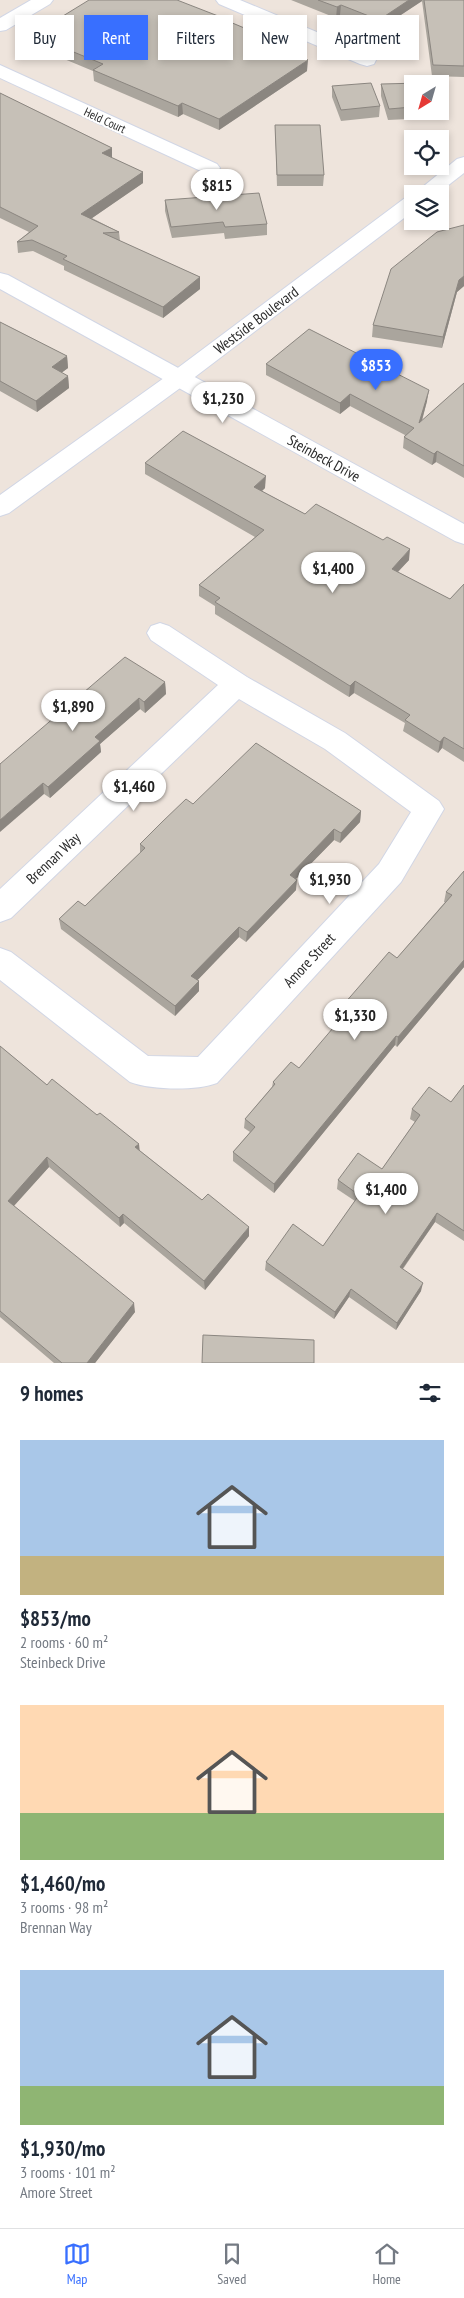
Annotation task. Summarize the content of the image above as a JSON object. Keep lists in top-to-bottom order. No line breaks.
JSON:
{"streets":{"street":["Held Court","Westside Boulevard","Steinbeck Drive","Brennan Way","Amore Street"]},"crossings":[["Westside Boulevard","Steinbeck Drive"],["Brennan Way","Amore Street"]],"north":"bottom left","page":{"chip":["Buy","Rent","Filters","New","Apartment"],"price":["$815","$853","$1,230","$1,400","$1,890","$1,460","$1,930","$1,330","$1,400"],"heading":"9 homes","list":[{"name":"$853/mo","note":"2 rooms · 60 m² · Steinbeck Drive"},{"name":"$1,460/mo","note":"3 rooms · 98 m² · Brennan Way"},{"name":"$1,930/mo","note":"3 rooms · 101 m² · Amore Street"}],"tabs":["Map","Saved","Home"]}}
